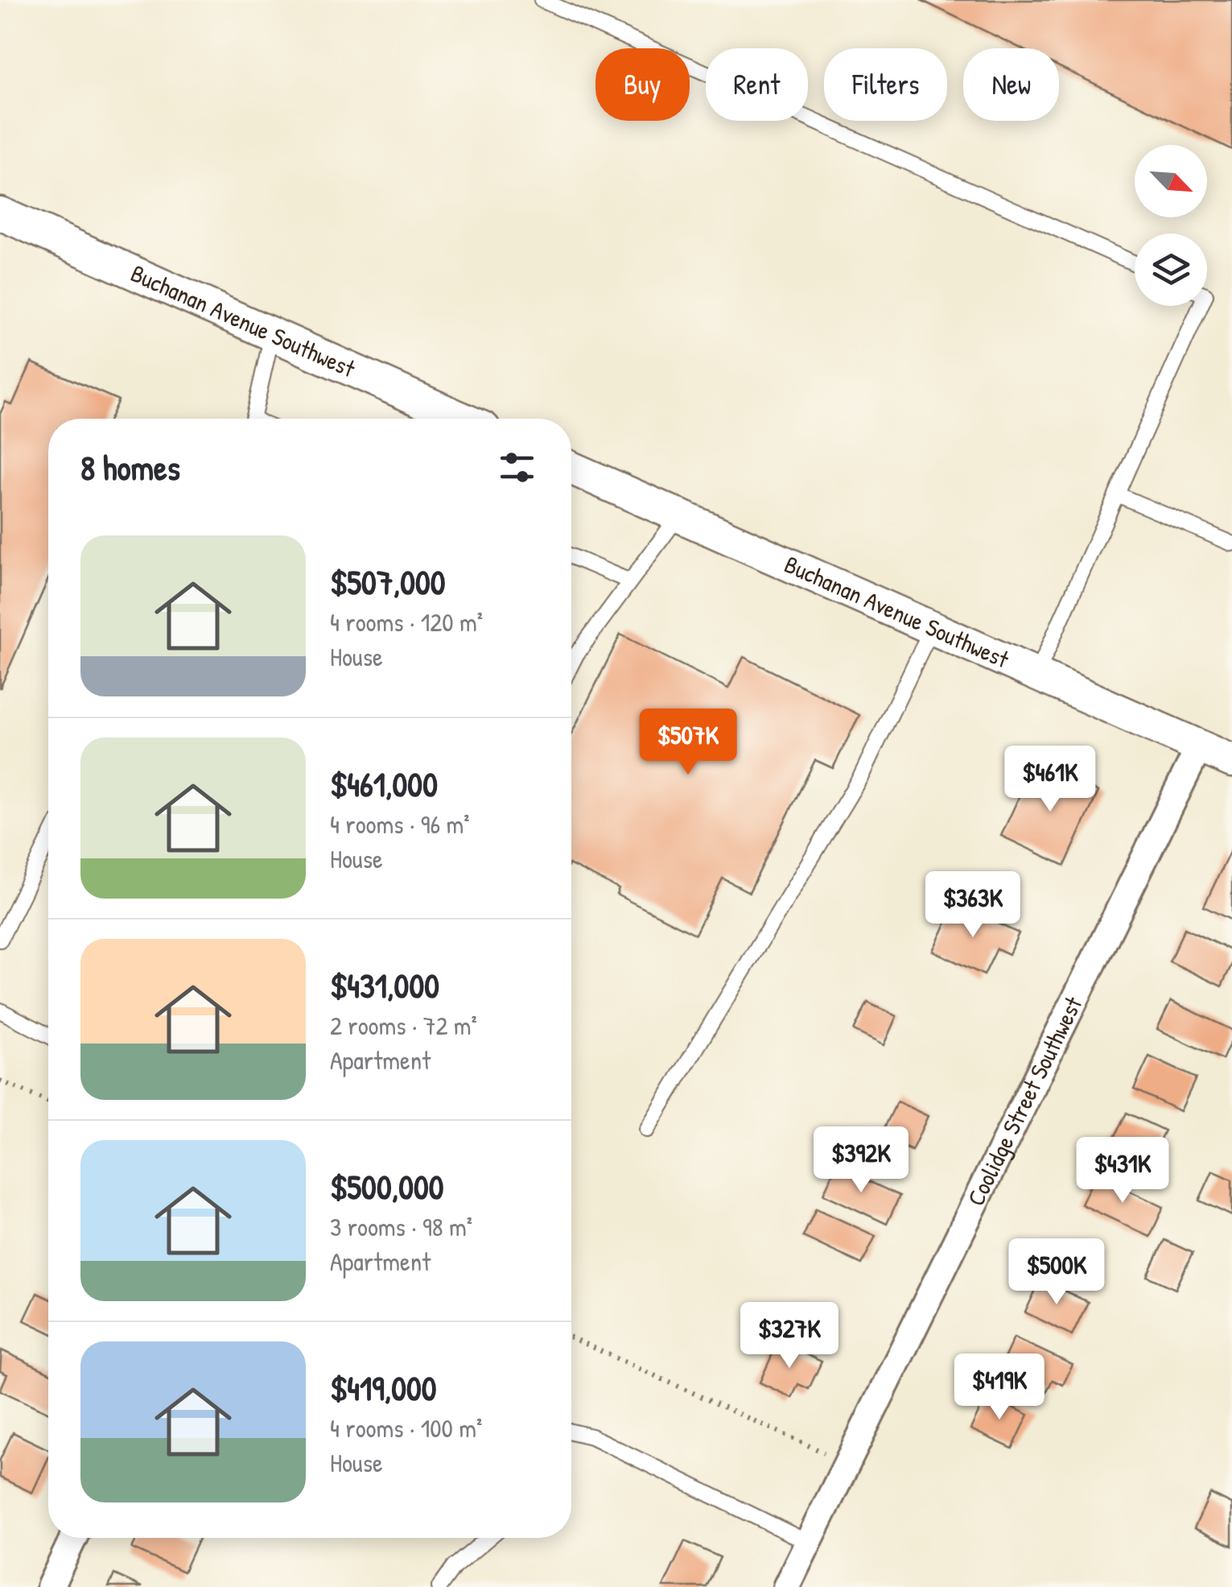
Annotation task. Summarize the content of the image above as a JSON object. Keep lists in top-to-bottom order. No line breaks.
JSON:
{"streets":{"street":["Buchanan Avenue Southwest","Coolidge Street Southwest"]},"crossings":[["Buchanan Avenue Southwest","Coolidge Street Southwest"]],"north":"bottom right","page":{"chip":["Buy","Rent","Filters","New"],"heading":"8 homes","list":[{"name":"$507,000","note":"4 rooms · 120 m² · House"},{"name":"$461,000","note":"4 rooms · 96 m² · House"},{"name":"$431,000","note":"2 rooms · 72 m² · Apartment"},{"name":"$500,000","note":"3 rooms · 98 m² · Apartment"},{"name":"$419,000","note":"4 rooms · 100 m² · House"}],"price":["$507K","$461K","$363K","$392K","$431K","$500K","$327K","$419K"]}}
